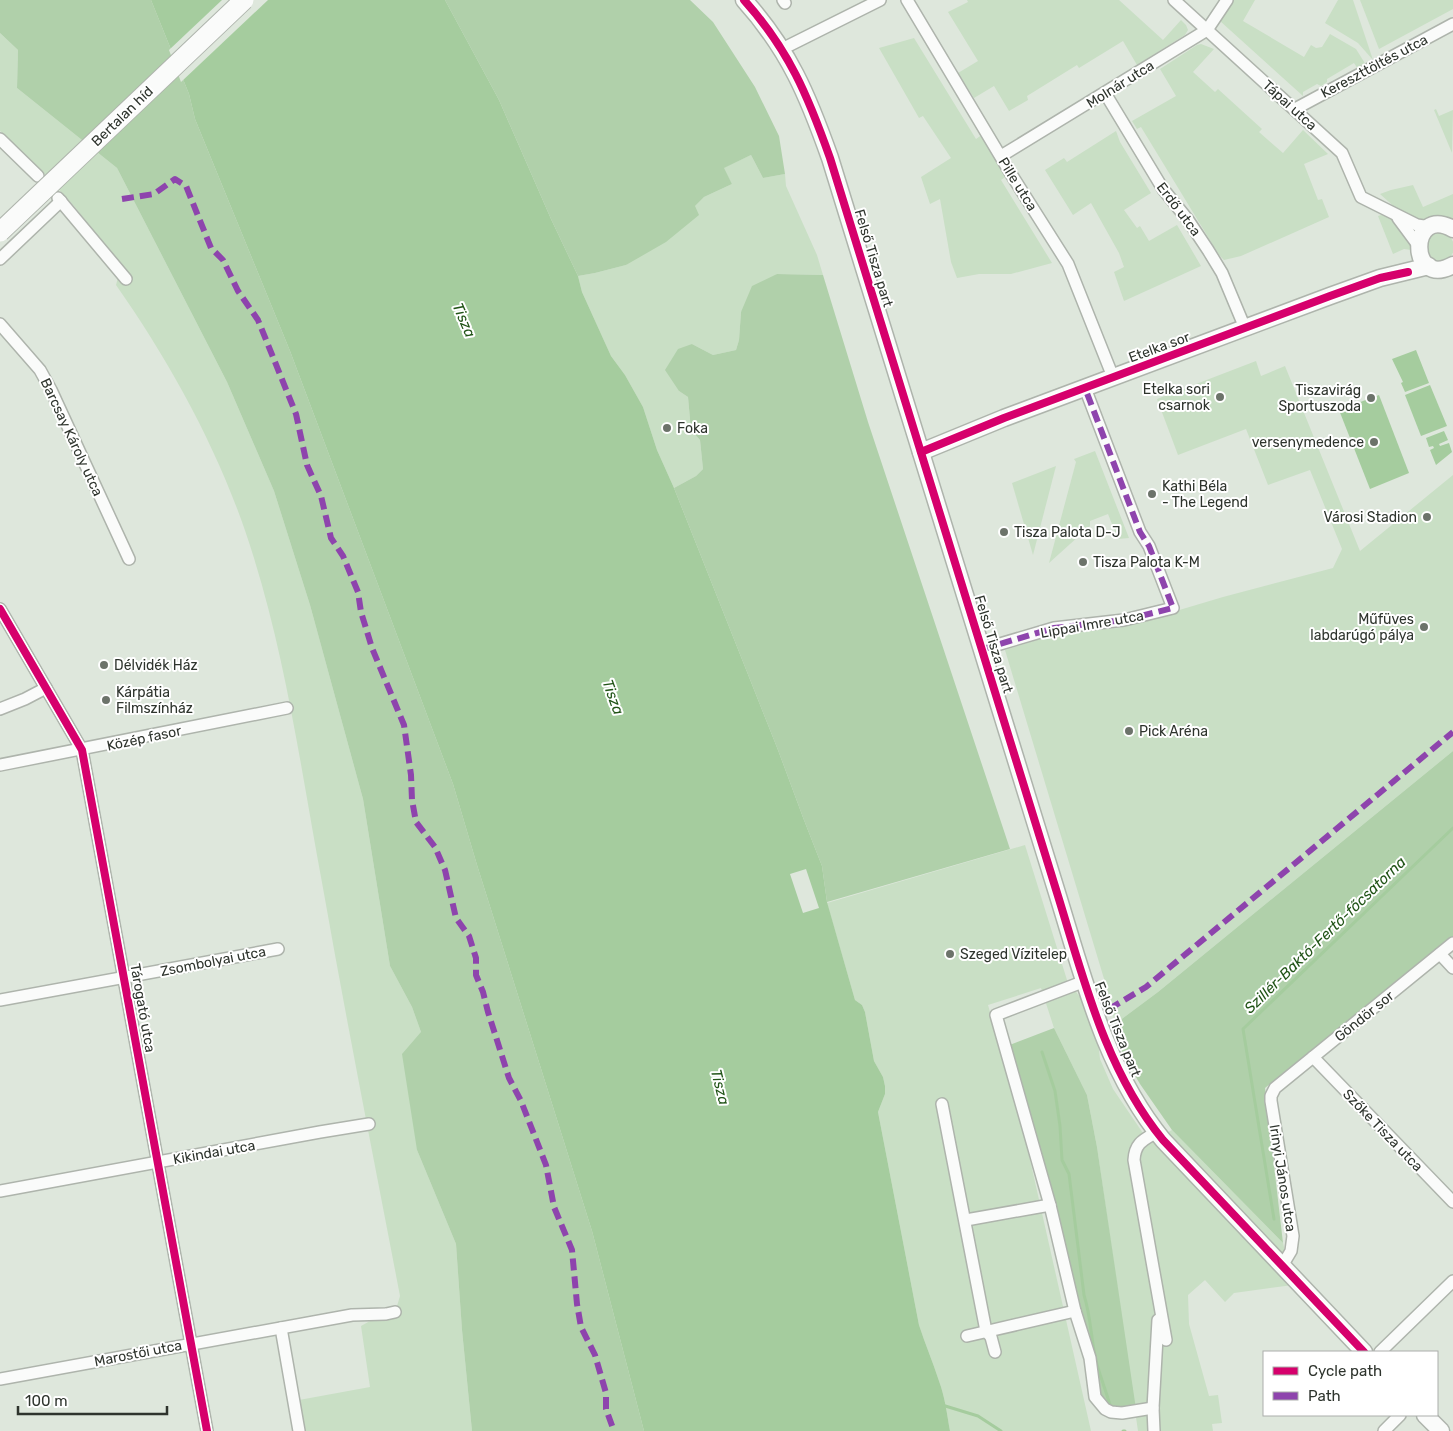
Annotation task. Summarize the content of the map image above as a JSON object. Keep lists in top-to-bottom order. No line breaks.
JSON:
{"streets":{"main road":["Bertalan híd","Felső Tisza part","Etelka sor"],"street":["Kereszttöltés utca","Molnár utca","Tápai utca","Pille utca","Erdő utca","Barcsay Károly utca","Lippai Imre utca","Közép fasor","Zsombolyai utca","Tárogató utca","Göndör sor","Szőke Tisza utca","Kikindai utca","Irinyi János utca","Marostői utca"]},"crossings":[["Kereszttöltés utca","Tápai utca"],["Molnár utca","Tápai utca"],["Molnár utca","Pille utca"],["Molnár utca","Erdő utca"],["Tápai utca","Etelka sor"],["Pille utca","Etelka sor"],["Erdő utca","Etelka sor"],["Felső Tisza part","Etelka sor"],["Felső Tisza part","Lippai Imre utca"],["Felső Tisza part","Irinyi János utca"],["Etelka sor","Lippai Imre utca"],["Közép fasor","Tárogató utca"],["Zsombolyai utca","Tárogató utca"],["Tárogató utca","Kikindai utca"],["Tárogató utca","Marostői utca"],["Göndör sor","Szőke Tisza utca"],["Göndör sor","Irinyi János utca"]],"water":["Tisza","Szillér-Baktó-Fertő-főcsatorna"],"places":["Etelka sori csarnok","Tiszavirág Sportuszoda","Foka","versenymedence","Kathi Béla - The Legend","Városi Stadion","Tisza Palota D-J","Tisza Palota K-M","Műfüves labdarúgó pálya","Délvidék Ház","Kárpátia Filmszínház","Pick Aréna","Szeged Vízitelep"],"legend":["Cycle path","Path"],"scale_bar":"100 m"}
